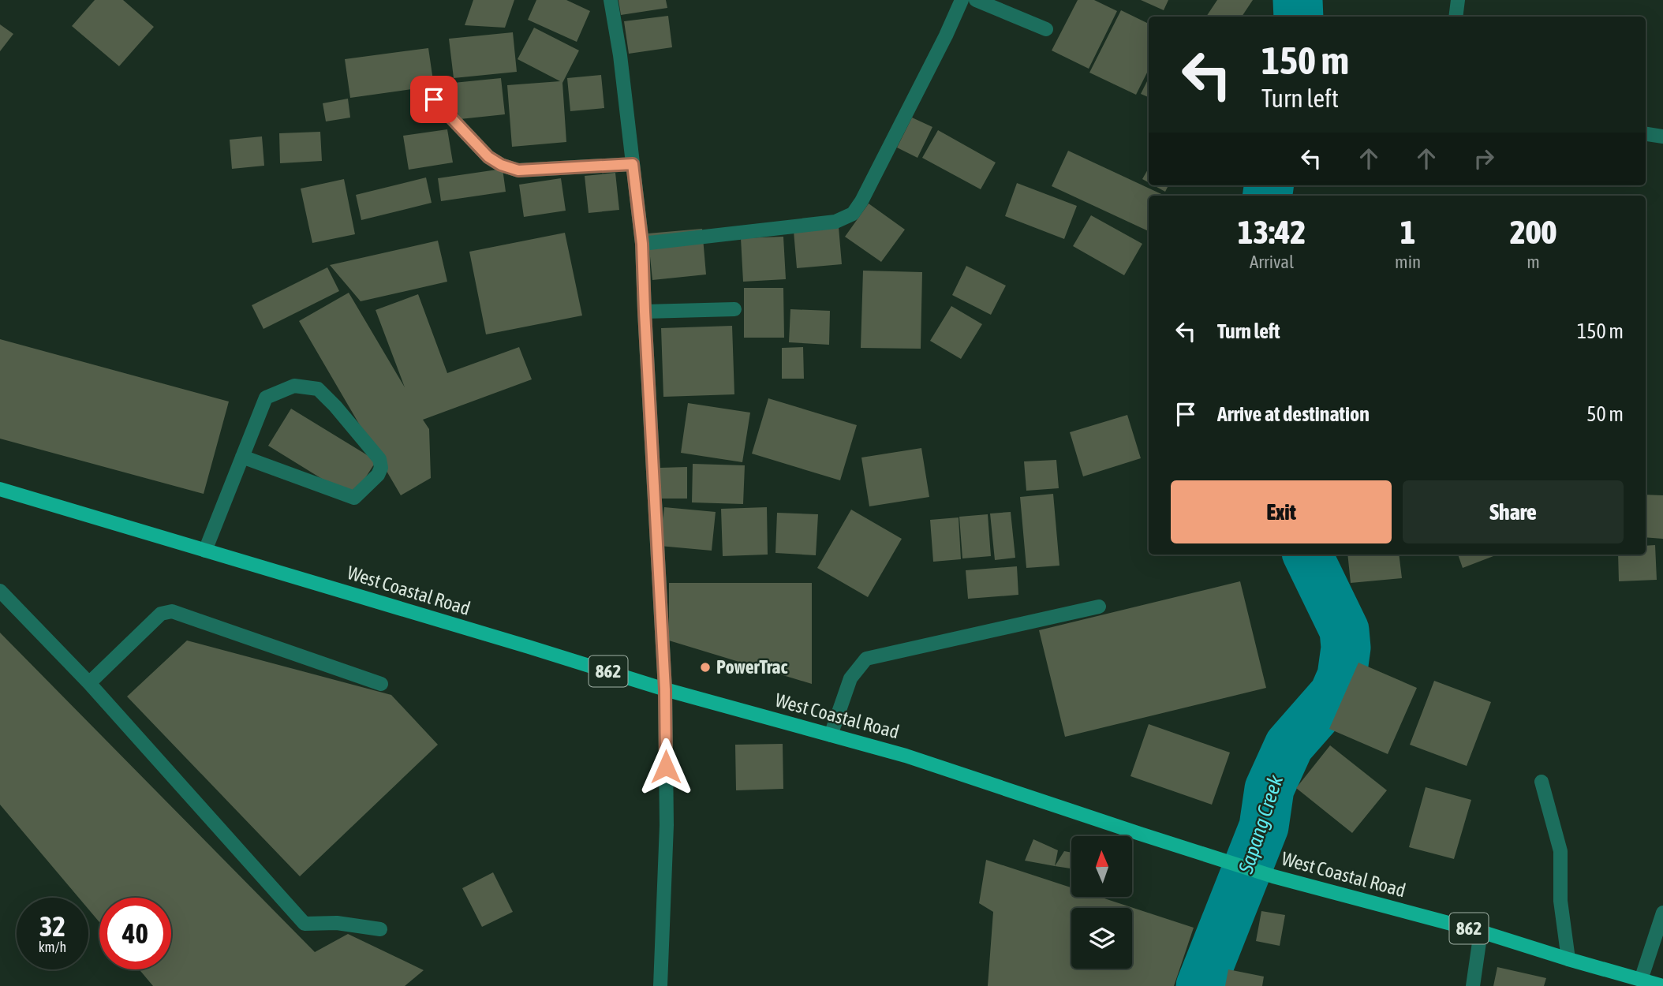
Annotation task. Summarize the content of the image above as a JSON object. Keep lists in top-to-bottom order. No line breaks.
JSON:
{"streets":{"main road":["West Coastal Road","862"]},"water":["Sapang Creek"],"places":["PowerTrac"],"north":"top","page":{"turn":["150 m","Turn left"],"eta":["13:42","Arrival","1","min","200","m"],"list":[{"name":"Turn left","value":"150 m"},{"name":"Arrive at destination","value":"50 m"}],"buttons":["Exit","Share"],"speed":"32 km/h","limit":"40"}}
